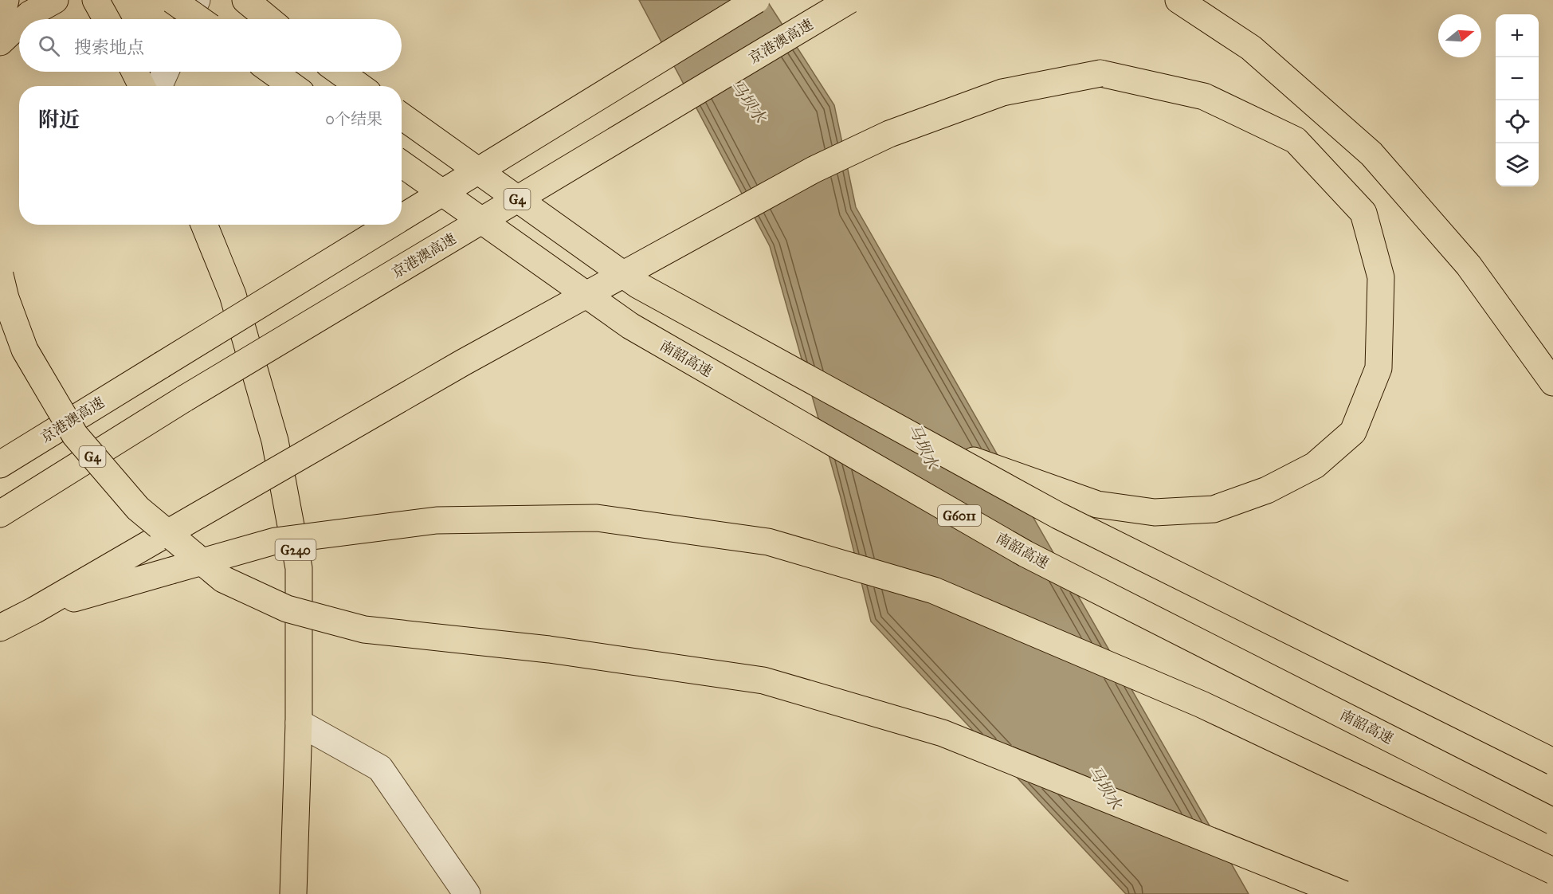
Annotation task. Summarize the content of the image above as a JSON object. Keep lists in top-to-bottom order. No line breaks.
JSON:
{"streets":{"highway":["京港澳高速","G4","南韶高速","G6011","G240"]},"water":["马坝水"],"north":"right","page":{"map_buttons":["+","−"],"search":"搜索地点","heading":["附近","0个结果"]}}
